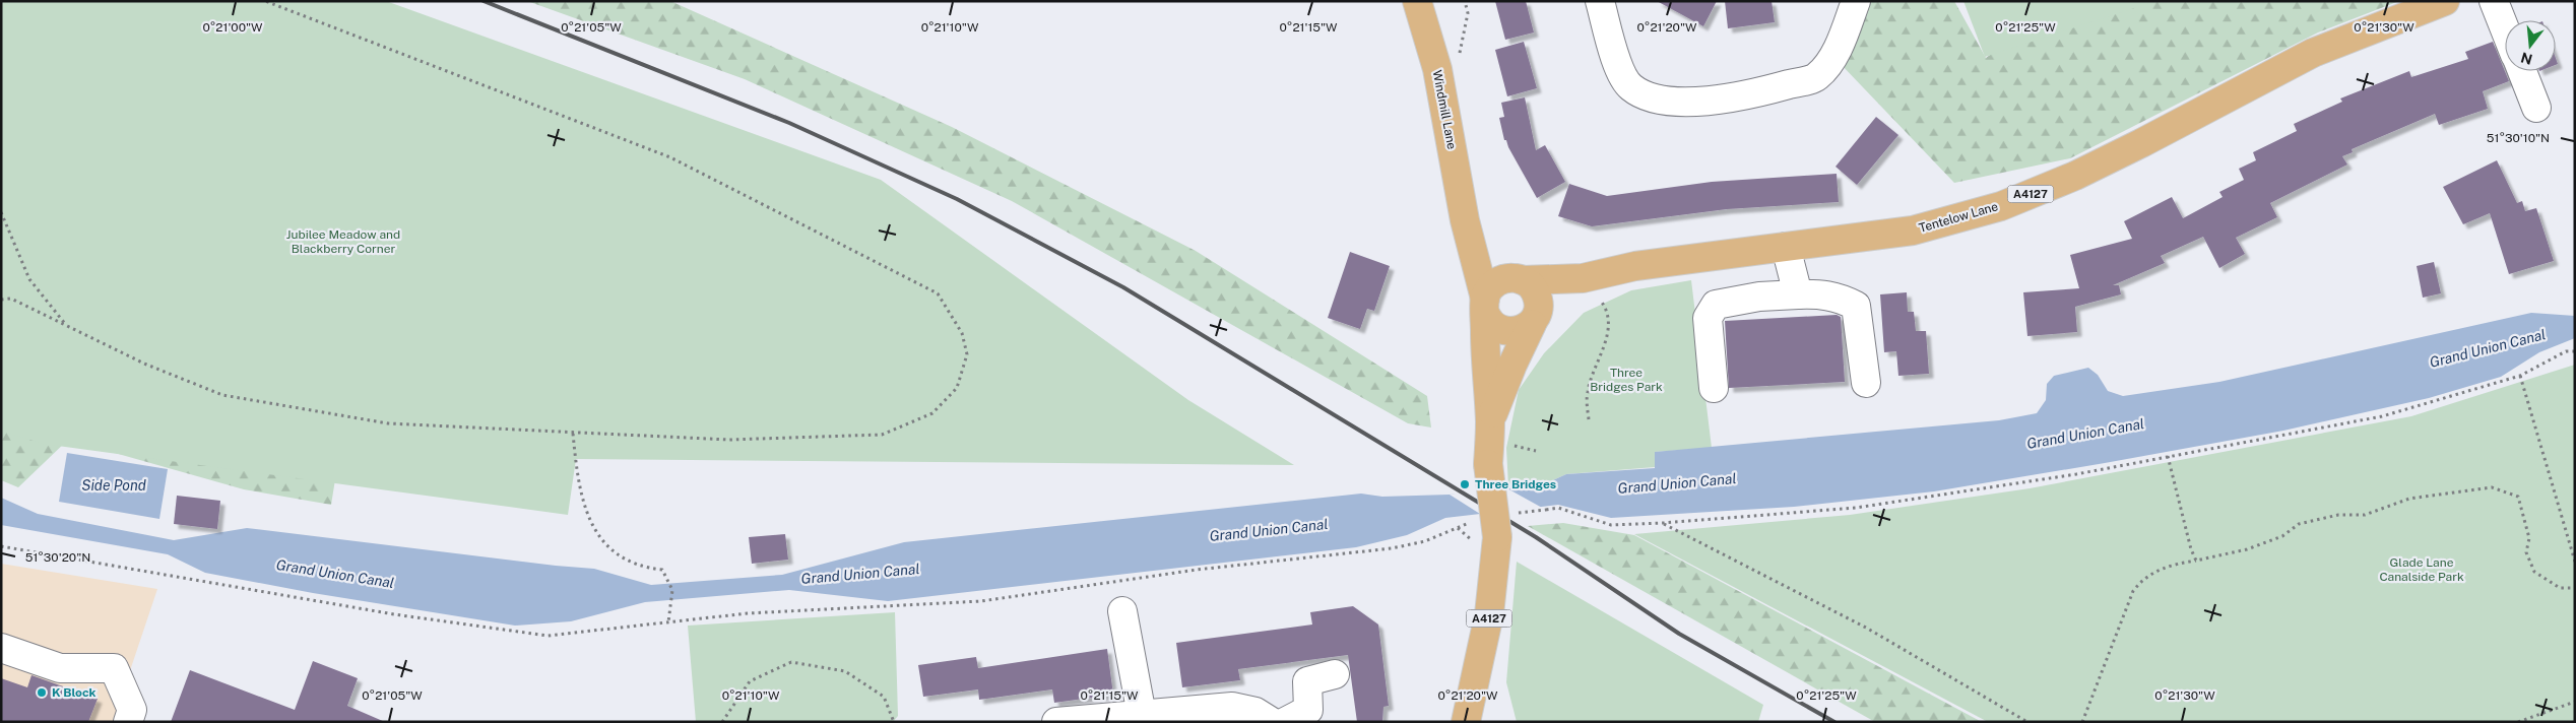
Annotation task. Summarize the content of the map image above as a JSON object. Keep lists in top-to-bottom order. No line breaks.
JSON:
{"streets":{"main road":["Windmill Lane","A4127","Tentelow Lane"]},"crossings":[["Windmill Lane","A4127"],["Windmill Lane","Tentelow Lane"],["A4127","Tentelow Lane"]],"water":["Grand Union Canal","Side Pond"],"parks":["Jubilee Meadow and Blackberry Corner","Three Bridges Park","Glade Lane Canalside Park"],"places":["Three Bridges","K Block"],"north":"bottom","coordinates":["0°21'00\"W","0°21'05\"W","0°21'10\"W","0°21'15\"W","0°21'20\"W","0°21'25\"W","0°21'30\"W","51°30'10\"N","51°30'20\"N"]}
